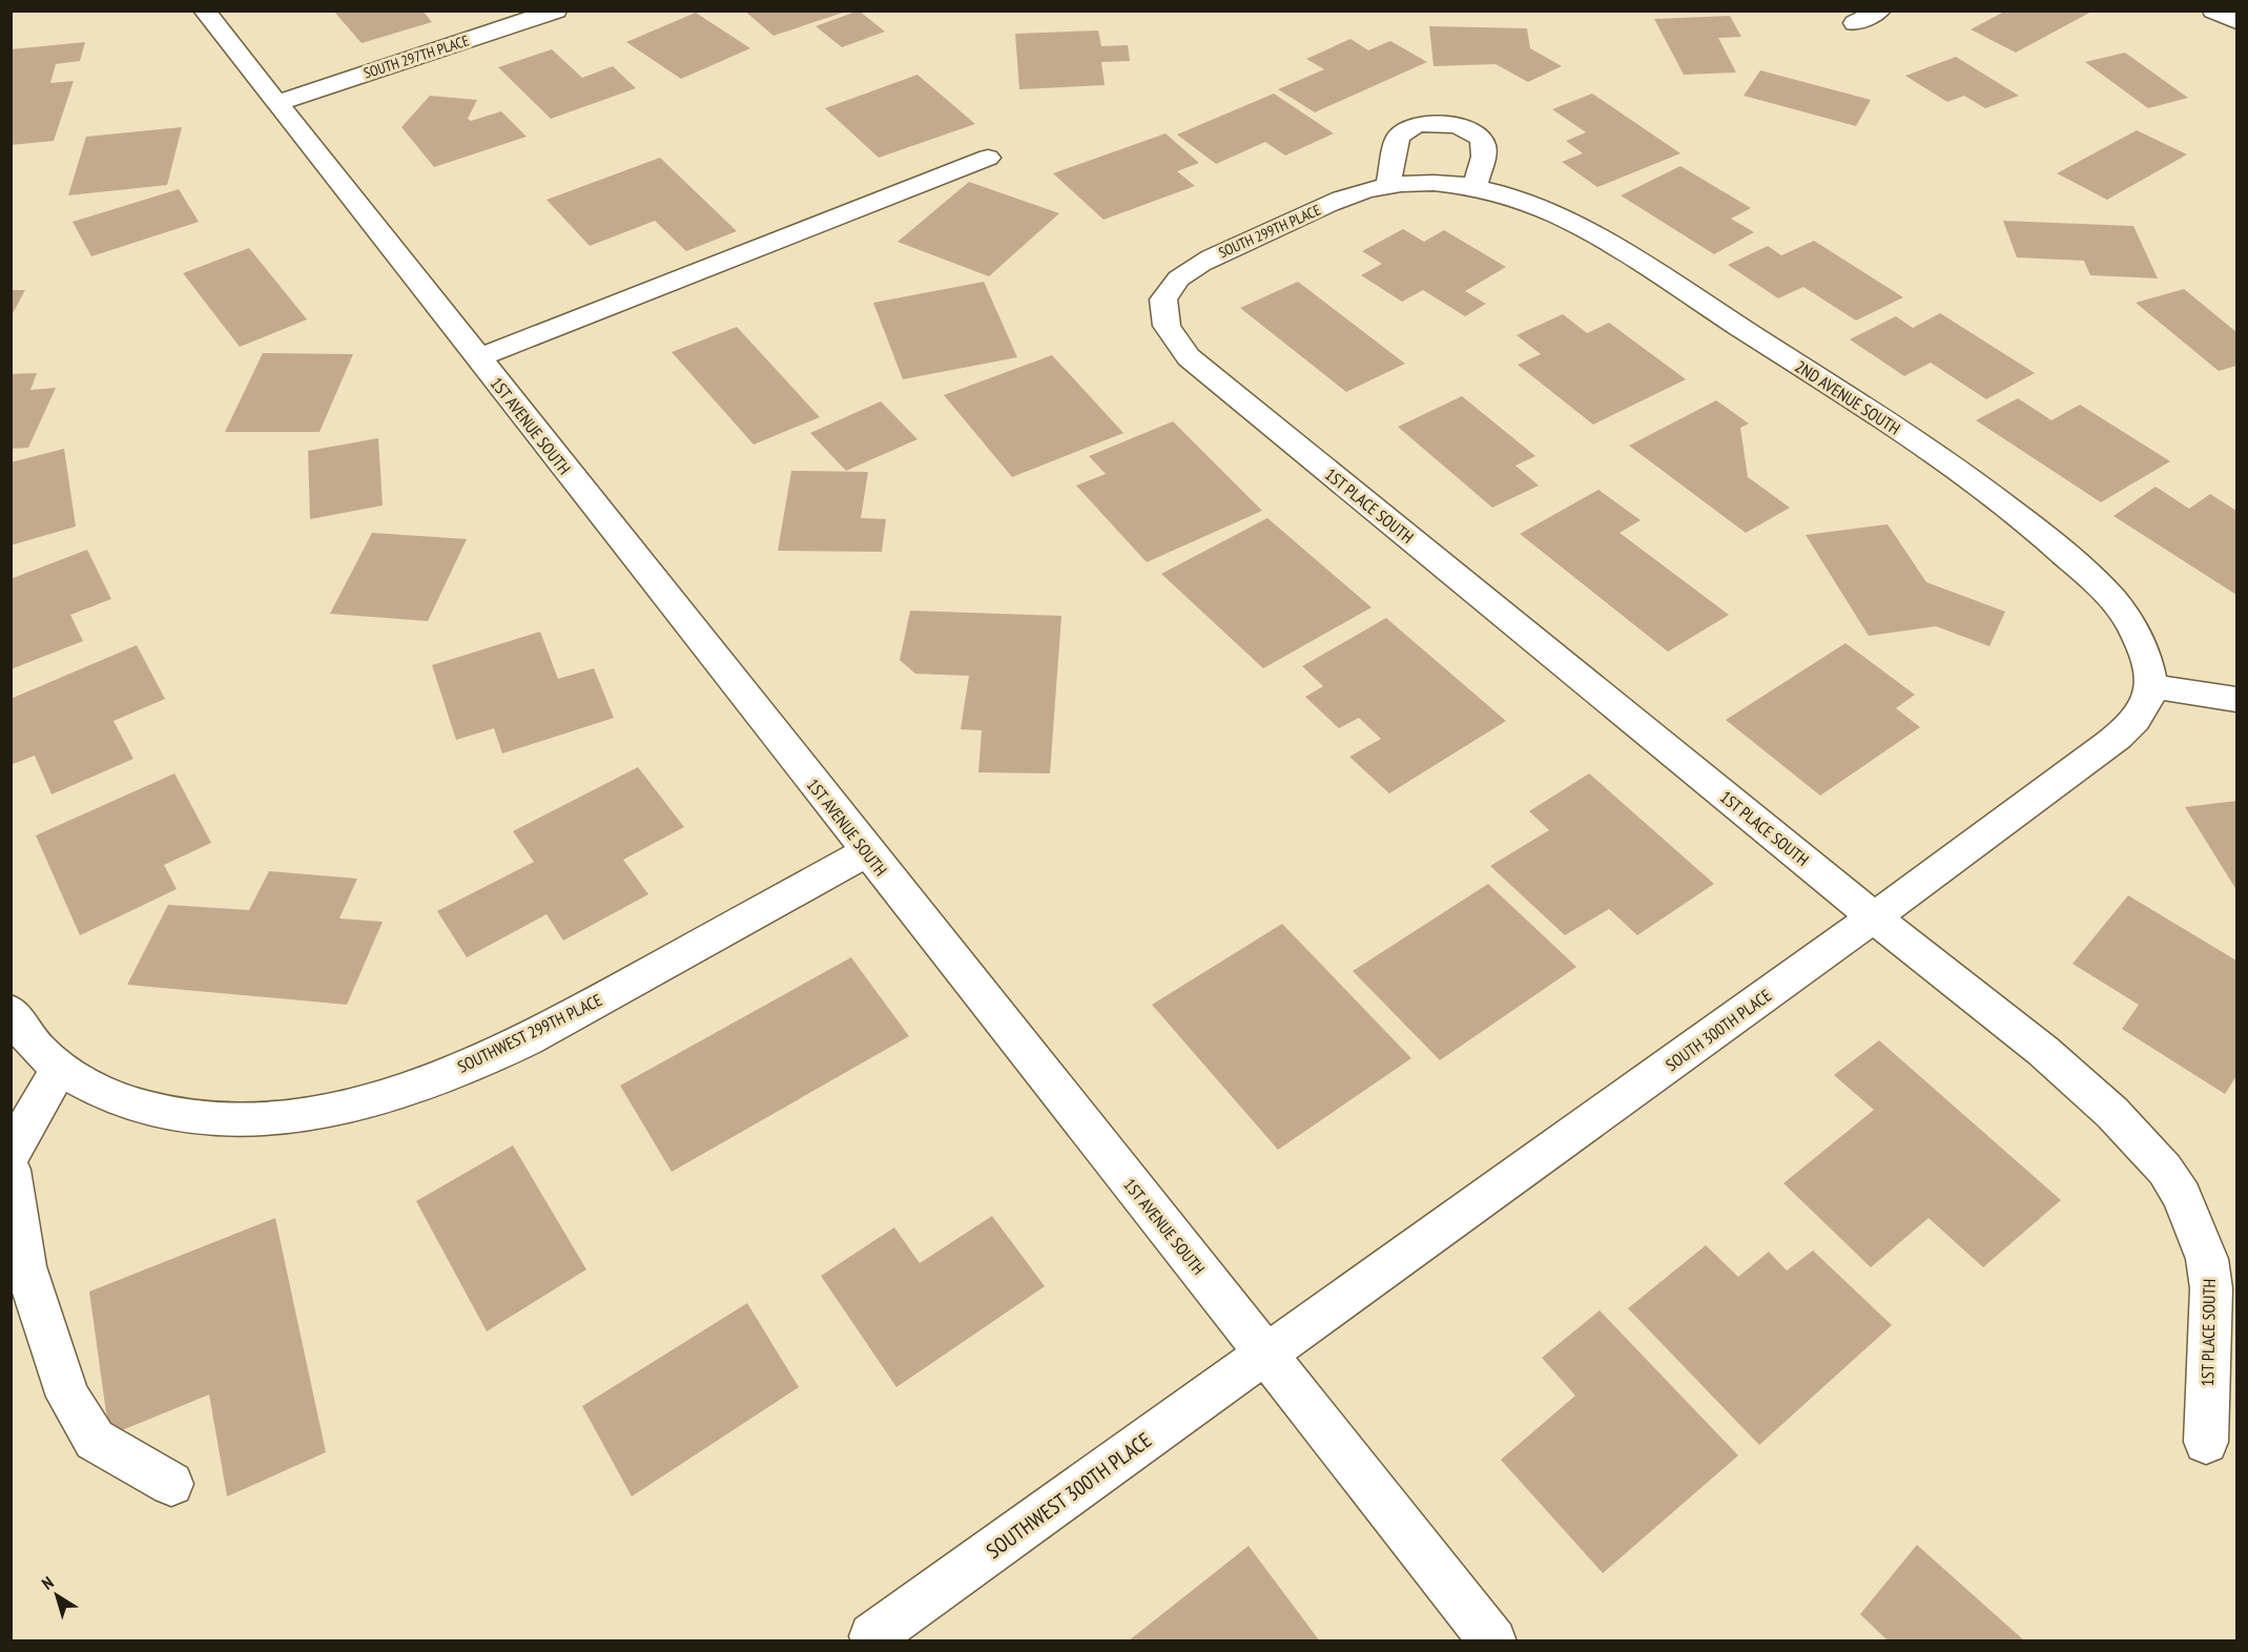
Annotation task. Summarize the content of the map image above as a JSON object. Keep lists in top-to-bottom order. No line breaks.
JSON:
{"streets":{"street":["SOUTH 297TH PLACE","SOUTH 299TH PLACE","2ND AVENUE SOUTH","1ST AVENUE SOUTH","1ST PLACE SOUTH","SOUTH 300TH PLACE","SOUTHWEST 299TH PLACE","SOUTHWEST 300TH PLACE"]},"crossings":[["SOUTH 297TH PLACE","1ST AVENUE SOUTH"],["SOUTH 299TH PLACE","2ND AVENUE SOUTH"],["SOUTH 299TH PLACE","1ST PLACE SOUTH"],["2ND AVENUE SOUTH","SOUTH 300TH PLACE"],["1ST AVENUE SOUTH","SOUTH 300TH PLACE"],["1ST AVENUE SOUTH","SOUTHWEST 299TH PLACE"],["1ST AVENUE SOUTH","SOUTHWEST 300TH PLACE"],["1ST PLACE SOUTH","SOUTH 300TH PLACE"],["SOUTH 300TH PLACE","SOUTHWEST 300TH PLACE"]],"north":"top left"}
